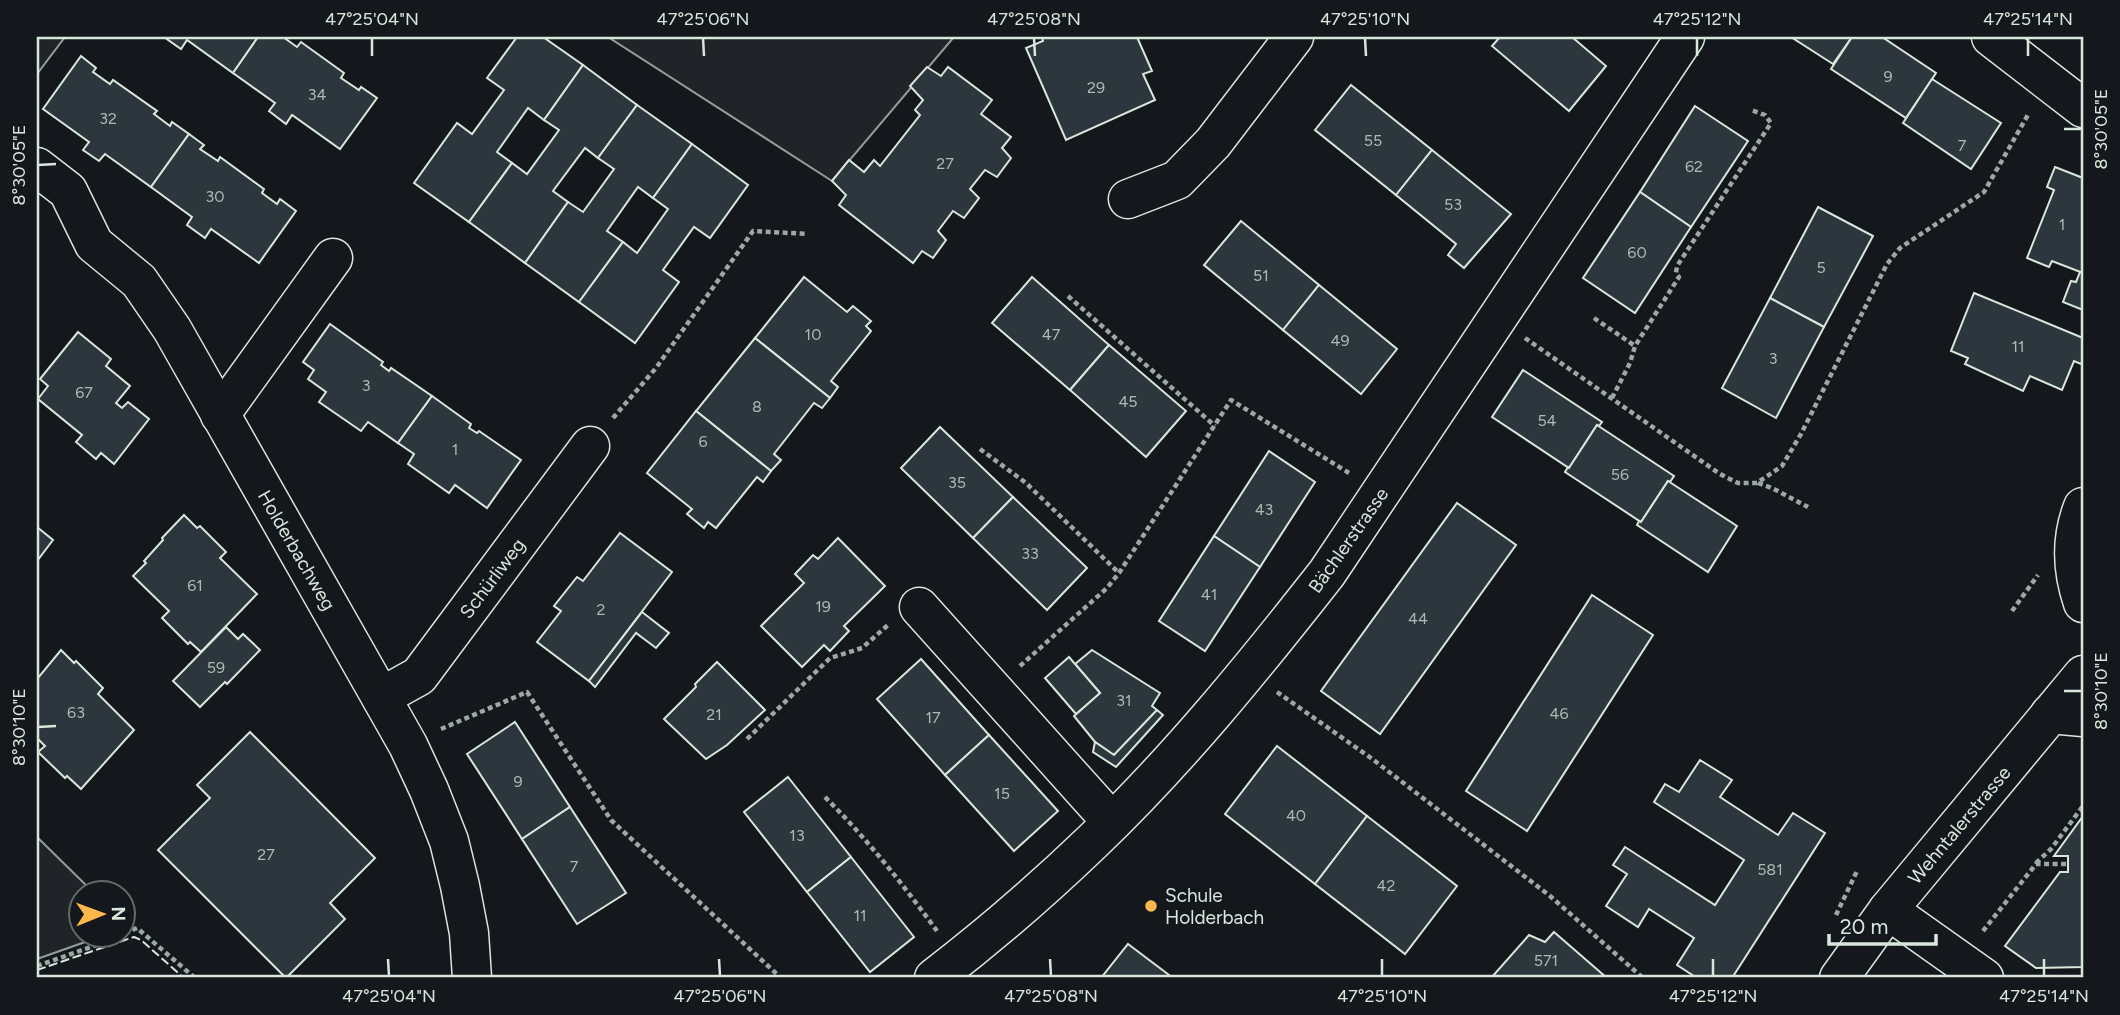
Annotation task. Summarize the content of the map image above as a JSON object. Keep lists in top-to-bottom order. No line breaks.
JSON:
{"streets":{"street":["Bächlerstrasse","Holderbachweg","Schürliweg","Wehntalerstrasse"]},"crossings":[["Holderbachweg","Schürliweg"]],"places":["Schule Holderbach"],"house_numbers":["9","29","34","32","55","7","27","62","30","53","1","60","5","51","10","47","49","11","3","3","67","45","8","54","6","1","56","35","43","33","61","41","19","2","44","59","31","63","46","21","17","9","15","40","13","27","7","581","42","11","571"],"scale_bar":"20 m","north":"right","coordinates":["47°25'04\"N","47°25'06\"N","47°25'08\"N","47°25'10\"N","47°25'12\"N","47°25'14\"N","8°30'05\"E","8°30'10\"E"]}
